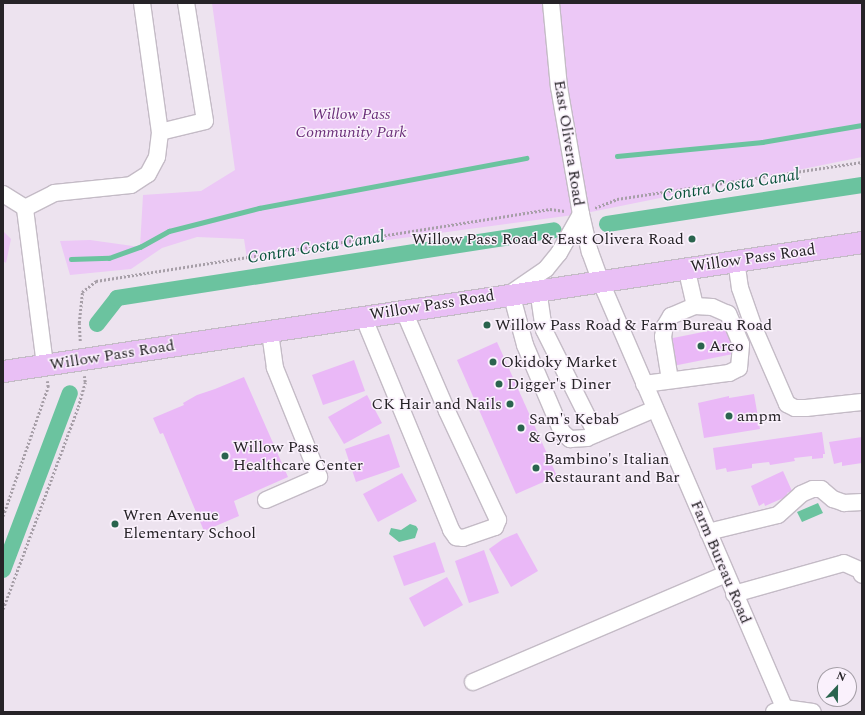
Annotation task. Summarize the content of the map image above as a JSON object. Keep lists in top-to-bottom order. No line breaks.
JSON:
{"streets":{"main road":["Willow Pass Road"],"street":["East Olivera Road","Farm Bureau Road"]},"crossings":[["East Olivera Road","Willow Pass Road"],["East Olivera Road","Farm Bureau Road"],["Willow Pass Road","Farm Bureau Road"]],"water":["Contra Costa Canal"],"parks":["Willow Pass Community Park"],"places":["Willow Pass Road & East Olivera Road","Willow Pass Road & Farm Bureau Road","Arco","Okidoky Market","Digger's Diner","CK Hair and Nails","ampm","Sam's Kebab & Gyros","Willow Pass Healthcare Center","Bambino's Italian Restaurant and Bar","Wren Avenue Elementary School"],"north":"top"}
